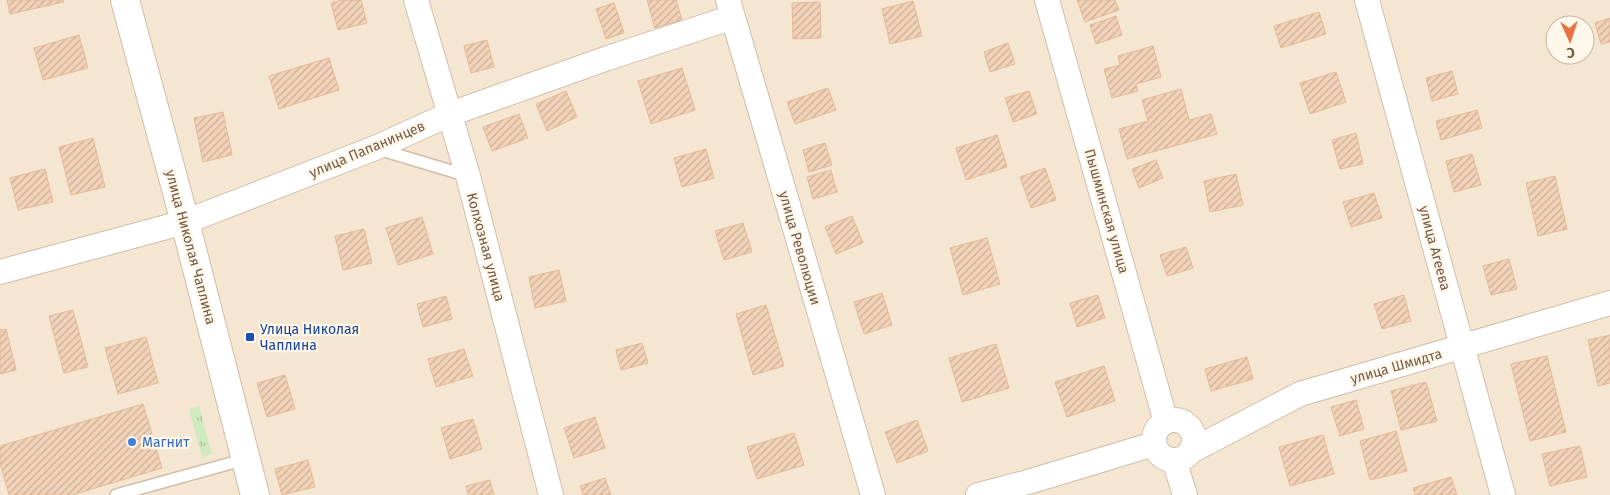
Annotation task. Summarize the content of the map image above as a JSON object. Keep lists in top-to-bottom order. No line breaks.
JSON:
{"streets":{"street":["улица Папанинцев","Пышминская улица","улица Николая Чаплина","Колхозная улица","улица Революции","улица Агеева","улица Шмидта"]},"crossings":[["улица Папанинцев","улица Николая Чаплина"],["улица Папанинцев","Колхозная улица"],["улица Папанинцев","улица Революции"],["Пышминская улица","улица Шмидта"],["улица Агеева","улица Шмидта"]],"places":{"transit":["Улица Николая Чаплина"],"other":["Магнит"]},"north":"bottom"}
